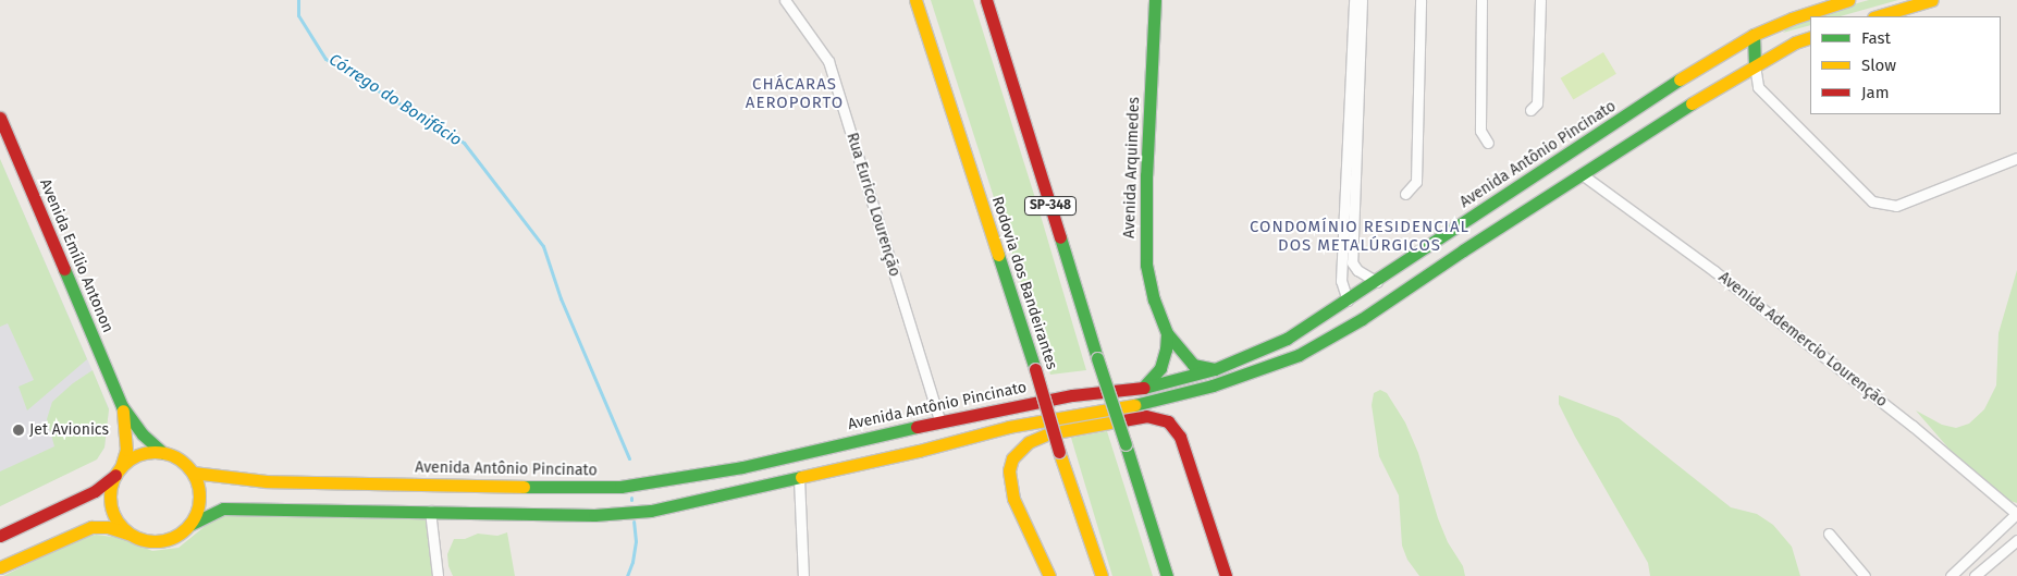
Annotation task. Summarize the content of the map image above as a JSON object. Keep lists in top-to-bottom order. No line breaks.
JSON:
{"streets":{"main road":["Avenida Antônio Pincinato","Avenida Arquimedes","SP-348","Avenida Emílio Antonon","Rodovia dos Bandeirantes"],"street":["Rua Eurico Lourenção","Avenida Ademercio Lourenção"]},"crossings":[["Avenida Antônio Pincinato","Avenida Arquimedes"],["Avenida Antônio Pincinato","Rua Eurico Lourenção"],["Avenida Antônio Pincinato","Avenida Emílio Antonon"]],"districts":["CHÁCARAS AEROPORTO","CONDOMÍNIO RESIDENCIAL DOS METALÚRGICOS"],"water":["Córrego do Bonifácio"],"places":["Jet Avionics"],"legend":["Fast","Slow","Jam"]}
